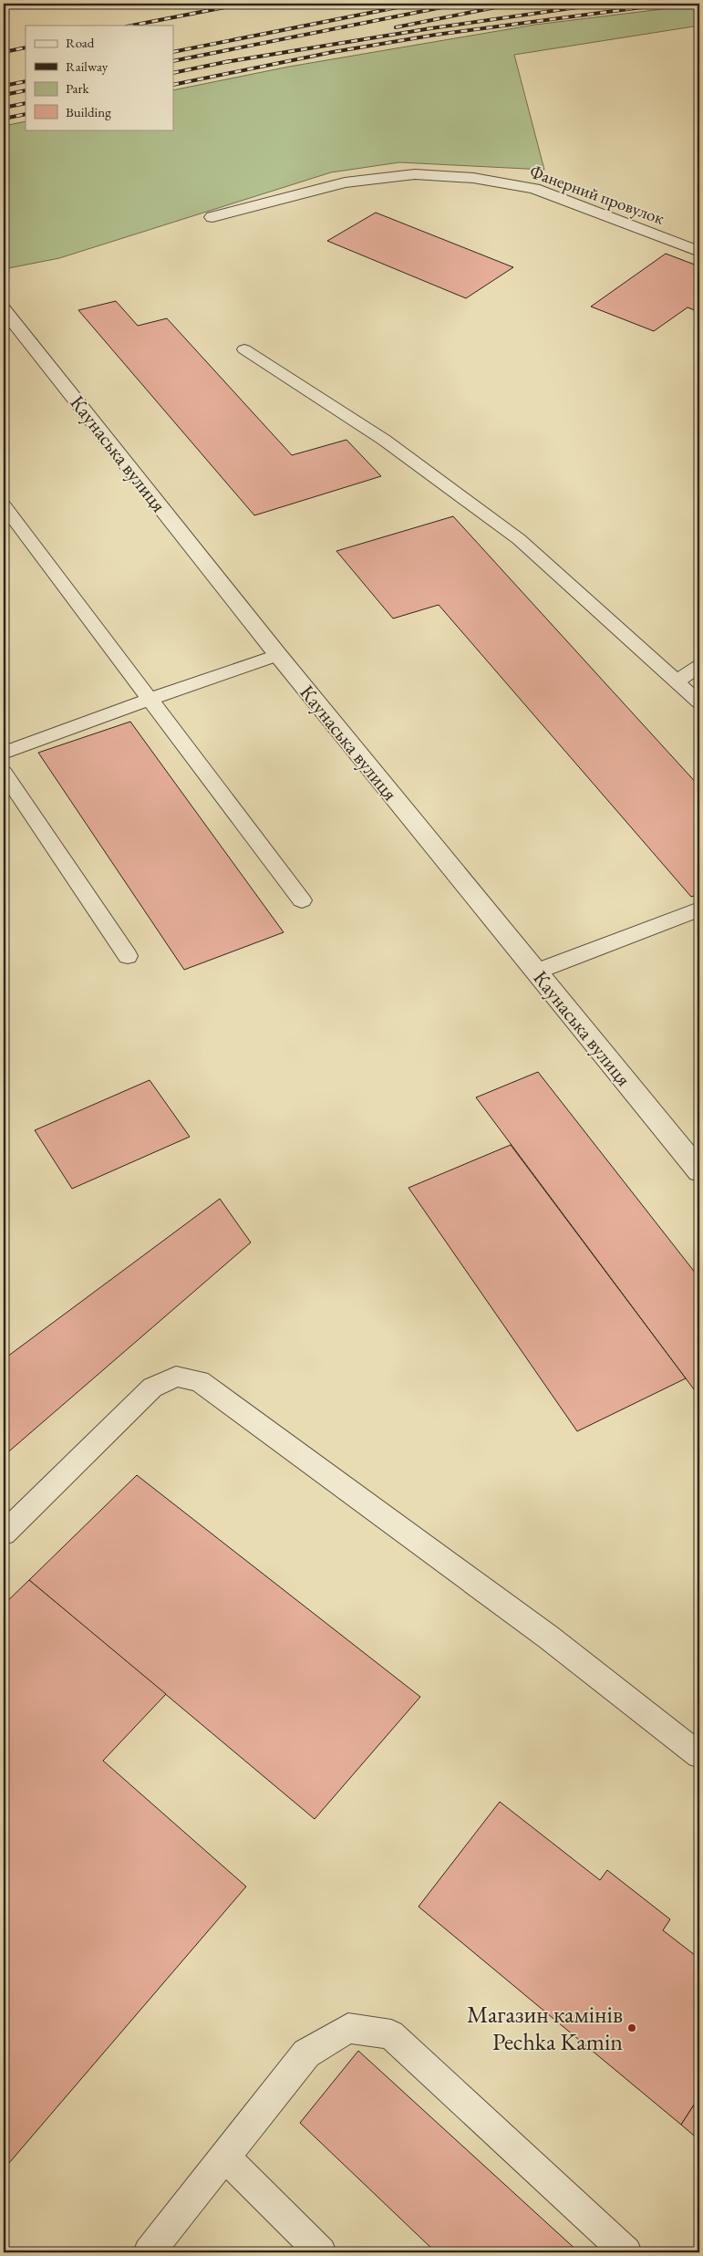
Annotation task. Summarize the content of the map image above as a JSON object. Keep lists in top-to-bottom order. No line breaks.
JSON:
{"streets":{"street":["Фанерний провулок","Каунаська вулиця"]},"places":["Магазин камінів Pechka Kamin"],"legend":["Road","Railway","Park","Building"]}
